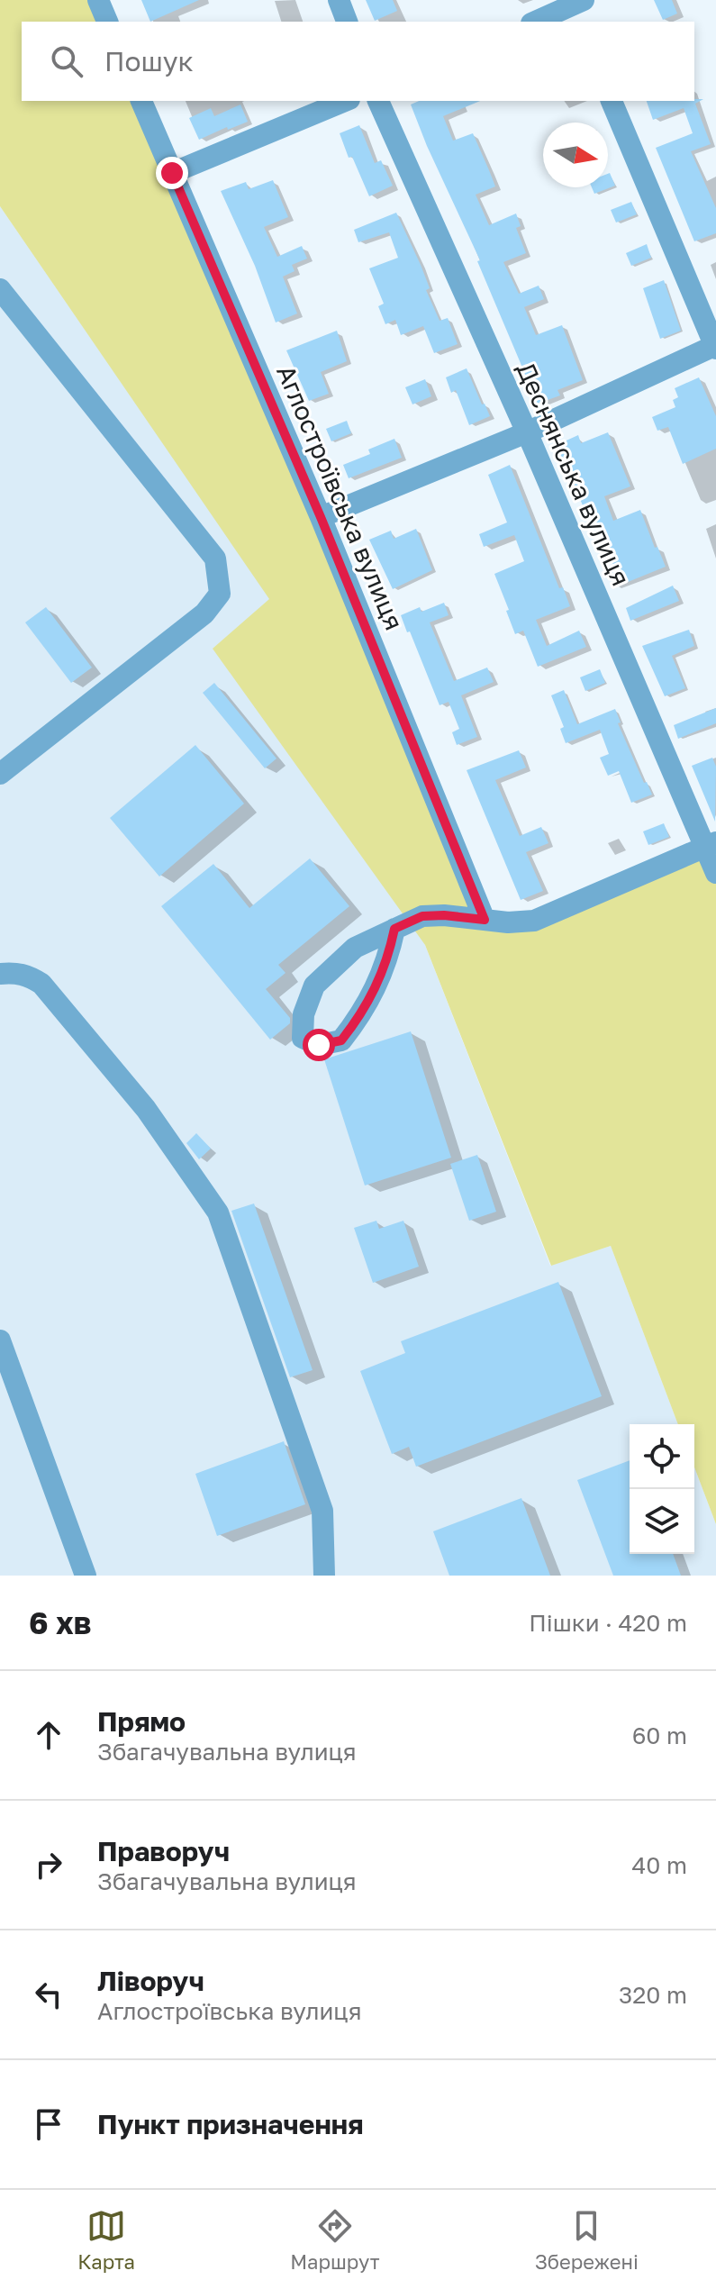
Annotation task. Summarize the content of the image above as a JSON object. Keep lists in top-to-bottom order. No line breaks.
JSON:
{"streets":{"street":["Деснянська вулиця","Аглостроївська вулиця"]},"north":"right","page":{"search":"Пошук","heading":["6 хв","Пішки · 420 m"],"list":[["Прямо","Збагачувальна вулиця","60 m"],["Праворуч","Збагачувальна вулиця","40 m"],["Ліворуч","Аглостроївська вулиця","320 m"],"Пункт призначення"],"nav":["Карта","Маршрут","Збережені"]}}
